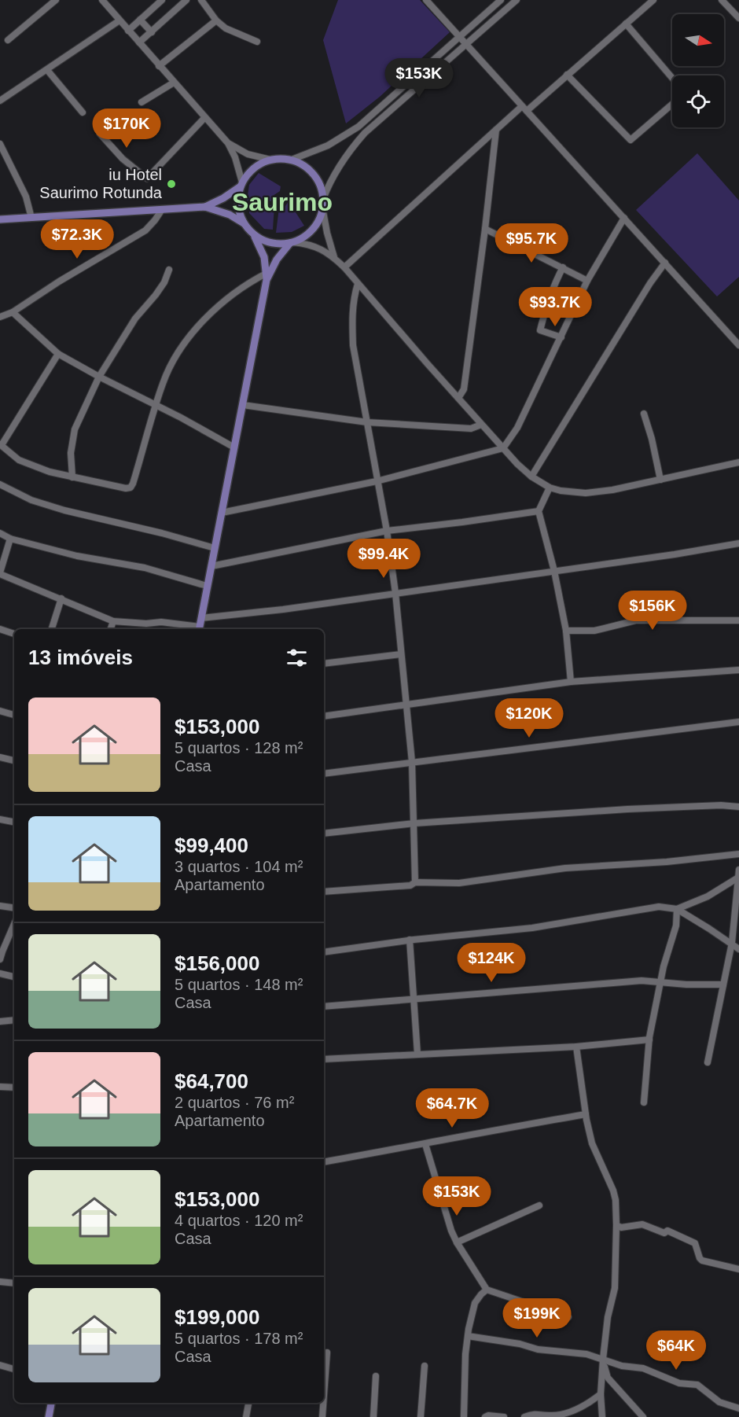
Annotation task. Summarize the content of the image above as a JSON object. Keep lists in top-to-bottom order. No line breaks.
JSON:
{"districts":["Saurimo"],"places":["iu Hotel Saurimo Rotunda"],"north":"right","page":{"price":["$153K","$170K","$72.3K","$95.7K","$93.7K","$99.4K","$156K","$120K","$124K","$64.7K","$153K","$199K","$64K"],"heading":"13 imóveis","list":[{"name":"$153,000","note":"5 quartos · 128 m² · Casa"},{"name":"$99,400","note":"3 quartos · 104 m² · Apartamento"},{"name":"$156,000","note":"5 quartos · 148 m² · Casa"},{"name":"$64,700","note":"2 quartos · 76 m² · Apartamento"},{"name":"$153,000","note":"4 quartos · 120 m² · Casa"},{"name":"$199,000","note":"5 quartos · 178 m² · Casa"}]}}
